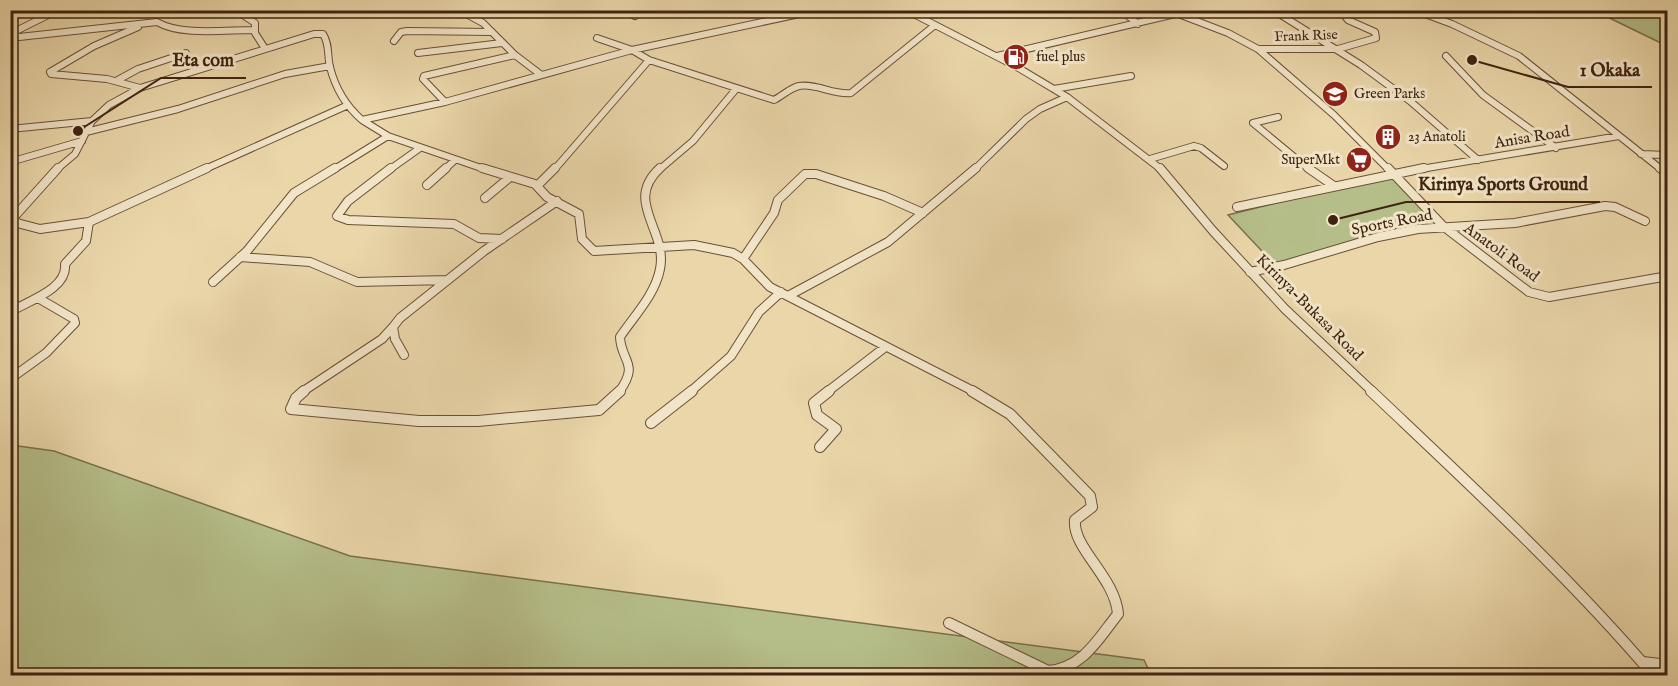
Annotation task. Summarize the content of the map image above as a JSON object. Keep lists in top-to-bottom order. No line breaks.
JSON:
{"streets":{"street":["Frank Rise","Anisa Road","Sports Road","Anatoli Road","Kirinya-Bukasa Road"]},"crossings":[["Frank Rise","Anatoli Road"],["Anisa Road","Anatoli Road"],["Sports Road","Anatoli Road"],["Sports Road","Kirinya-Bukasa Road"]],"places":{"fuel station":["fuel plus"],"other":["1 Okaka","Eta com","Kirinya Sports Ground"],"school or university":["Green Parks"],"building":["23 Anatoli"],"supermarket":["SuperMkt"]}}
